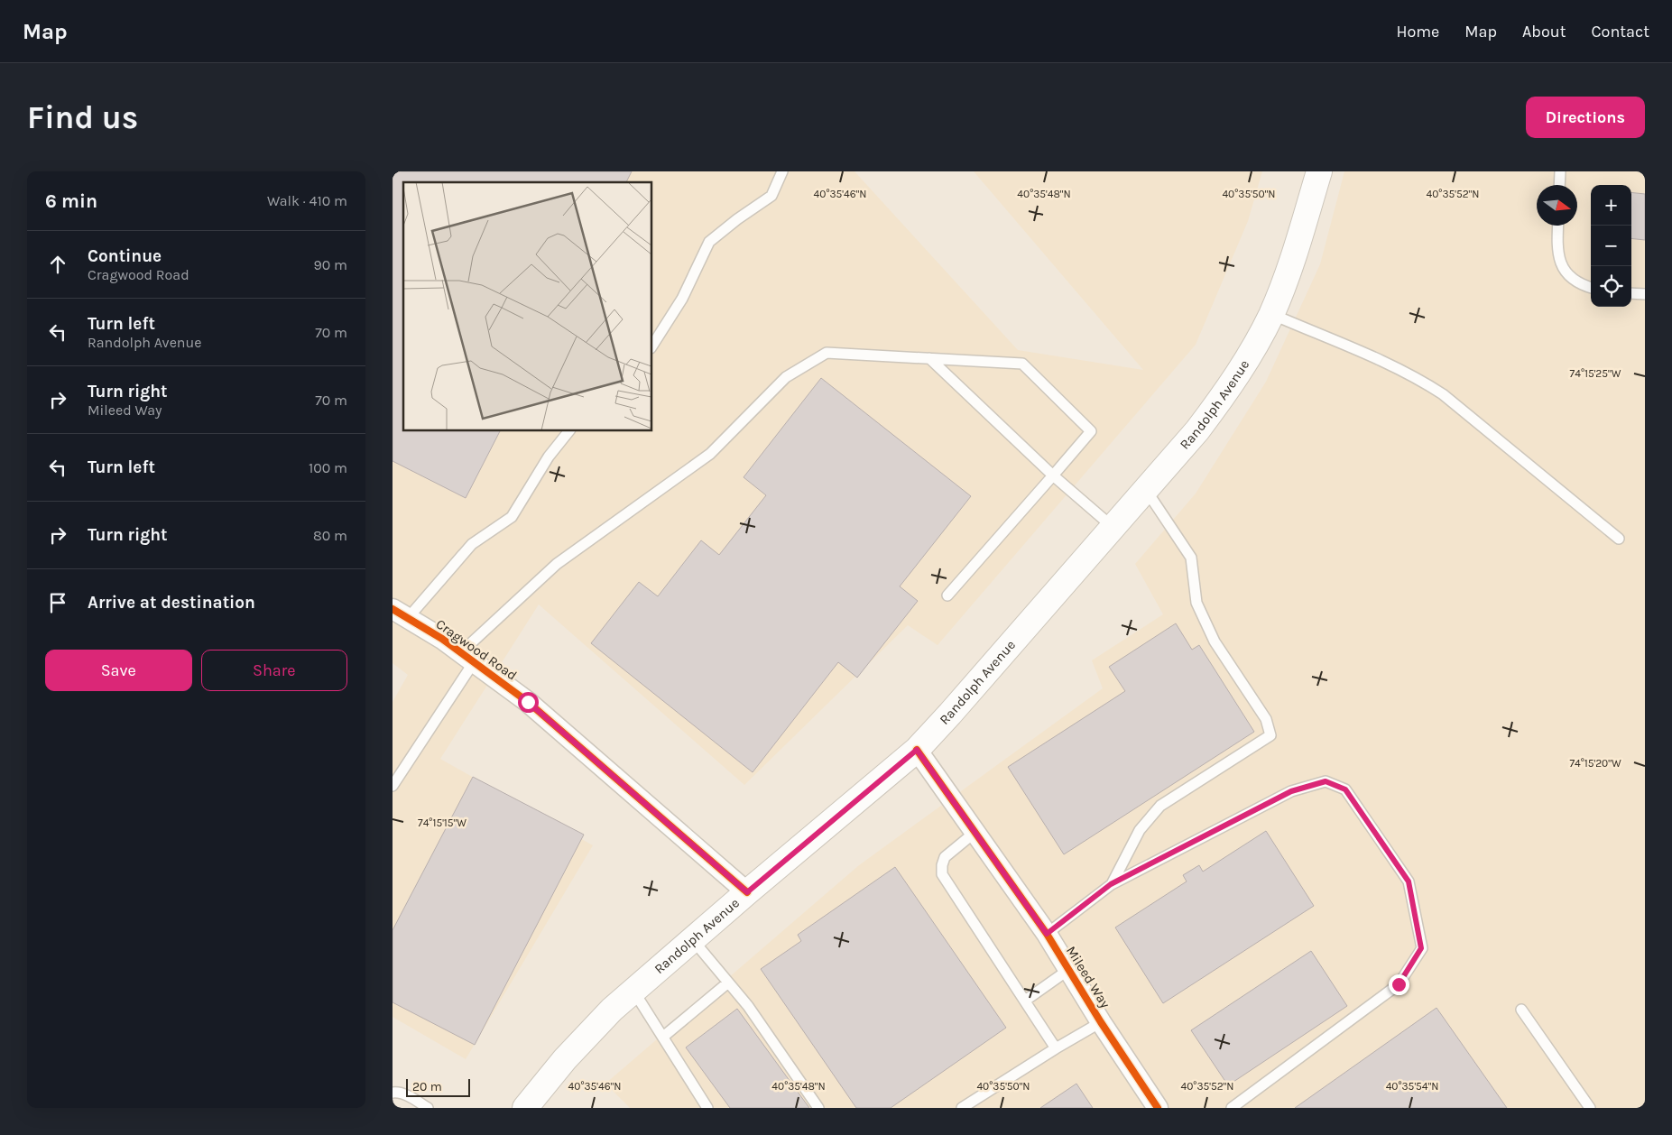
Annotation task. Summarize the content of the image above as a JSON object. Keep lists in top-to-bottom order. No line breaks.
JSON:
{"streets":{"main road":["Randolph Avenue"],"street":["Cragwood Road","Mileed Way"]},"crossings":[["Randolph Avenue","Cragwood Road"],["Randolph Avenue","Mileed Way"]],"scale_bar":"20 m","north":"right","page":{"header":"Map","nav":["Home","Map","About","Contact"],"buttons":["Directions",["Save","Share"]],"title":"Find us","heading":["6 min","Walk · 410 m"],"map_buttons":["+","−"],"list":[["Continue","Cragwood Road","90 m"],["Turn left","Randolph Avenue","70 m"],["Turn right","Mileed Way","70 m"],["Turn left","100 m"],["Turn right","80 m"],"Arrive at destination"],"scale":"20 m"},"coordinates":["40°35'46\"N","40°35'48\"N","40°35'50\"N","40°35'52\"N","74°15'25\"W","74°15'20\"W","74°15'15\"W","40°35'54\"N"]}
